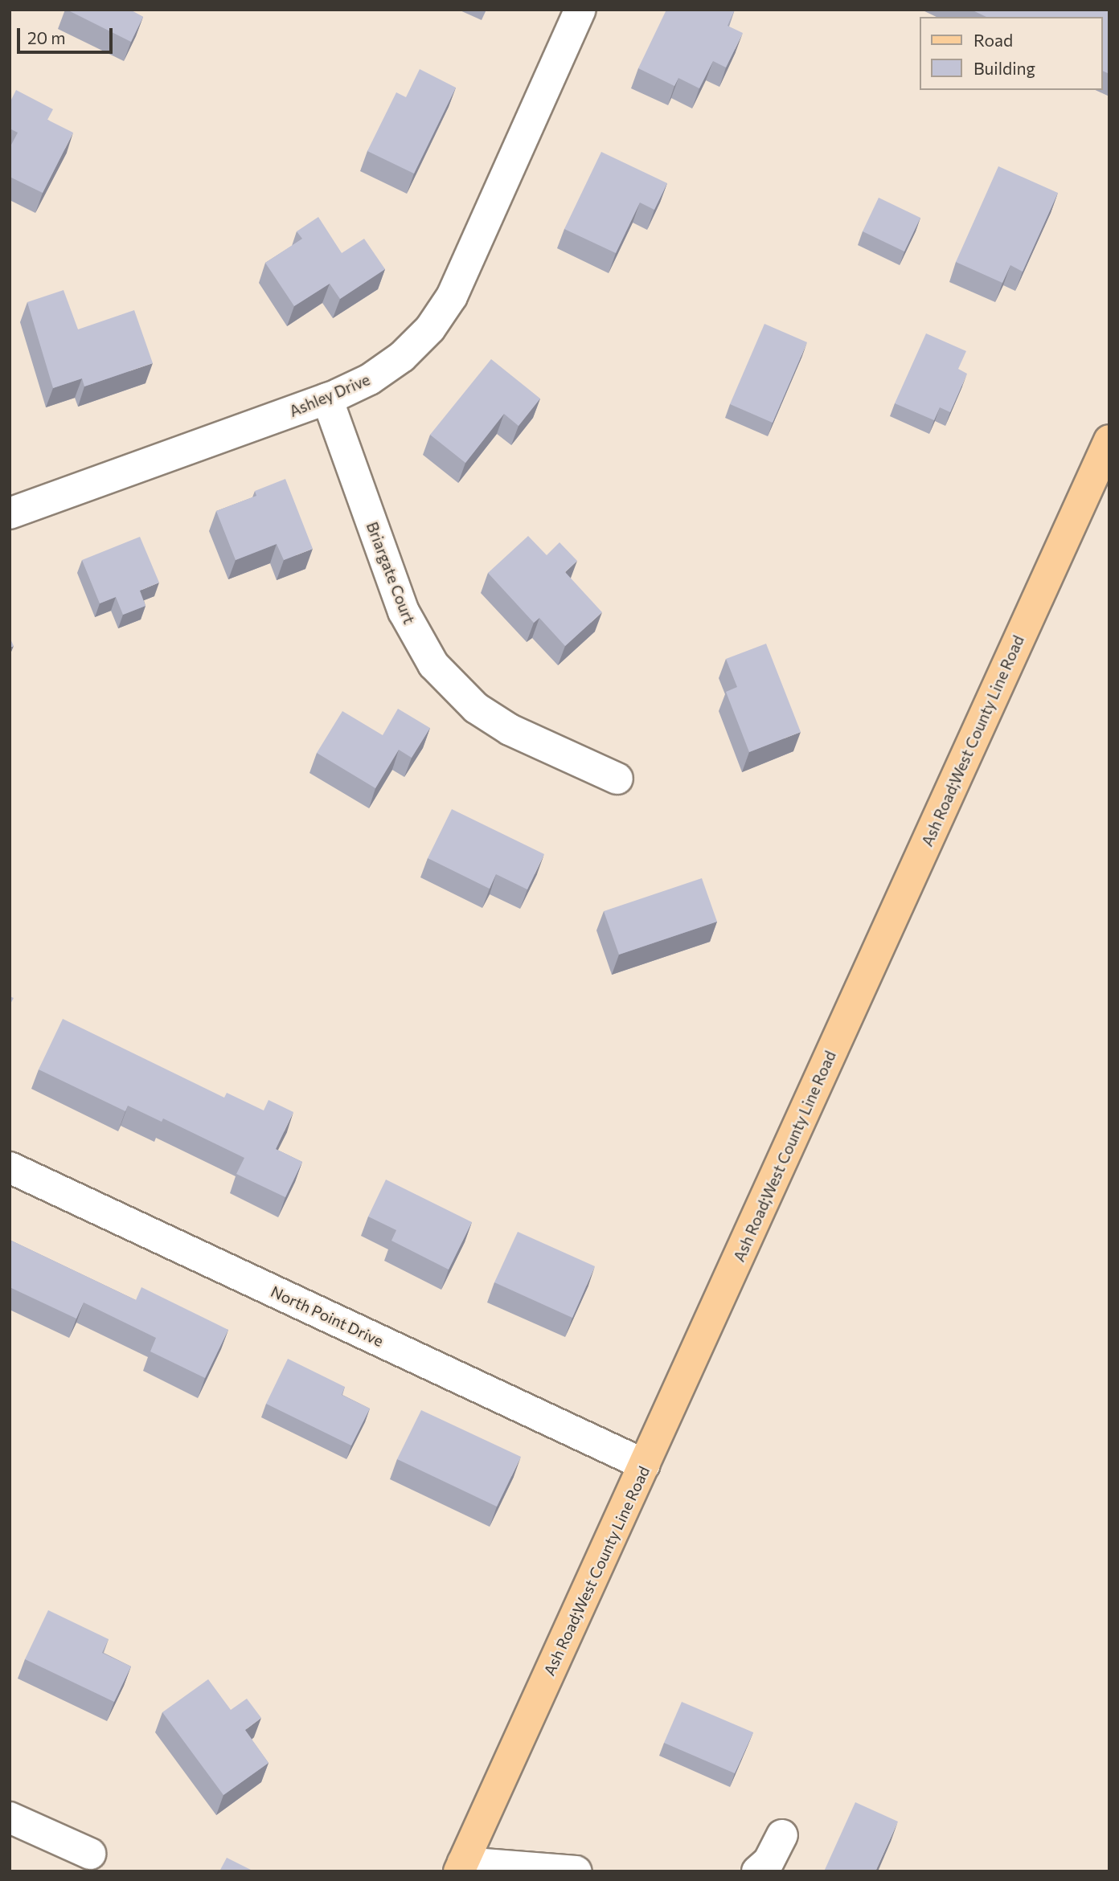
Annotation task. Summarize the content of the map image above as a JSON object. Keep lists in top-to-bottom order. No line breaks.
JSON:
{"streets":{"main road":["Ash Road;West County Line Road"],"street":["Ashley Drive","Briargate Court","North Point Drive"]},"crossings":[["Ashley Drive","Briargate Court"],["Ash Road;West County Line Road","North Point Drive"]],"legend":["Road","Building"],"scale_bar":"20 m"}
